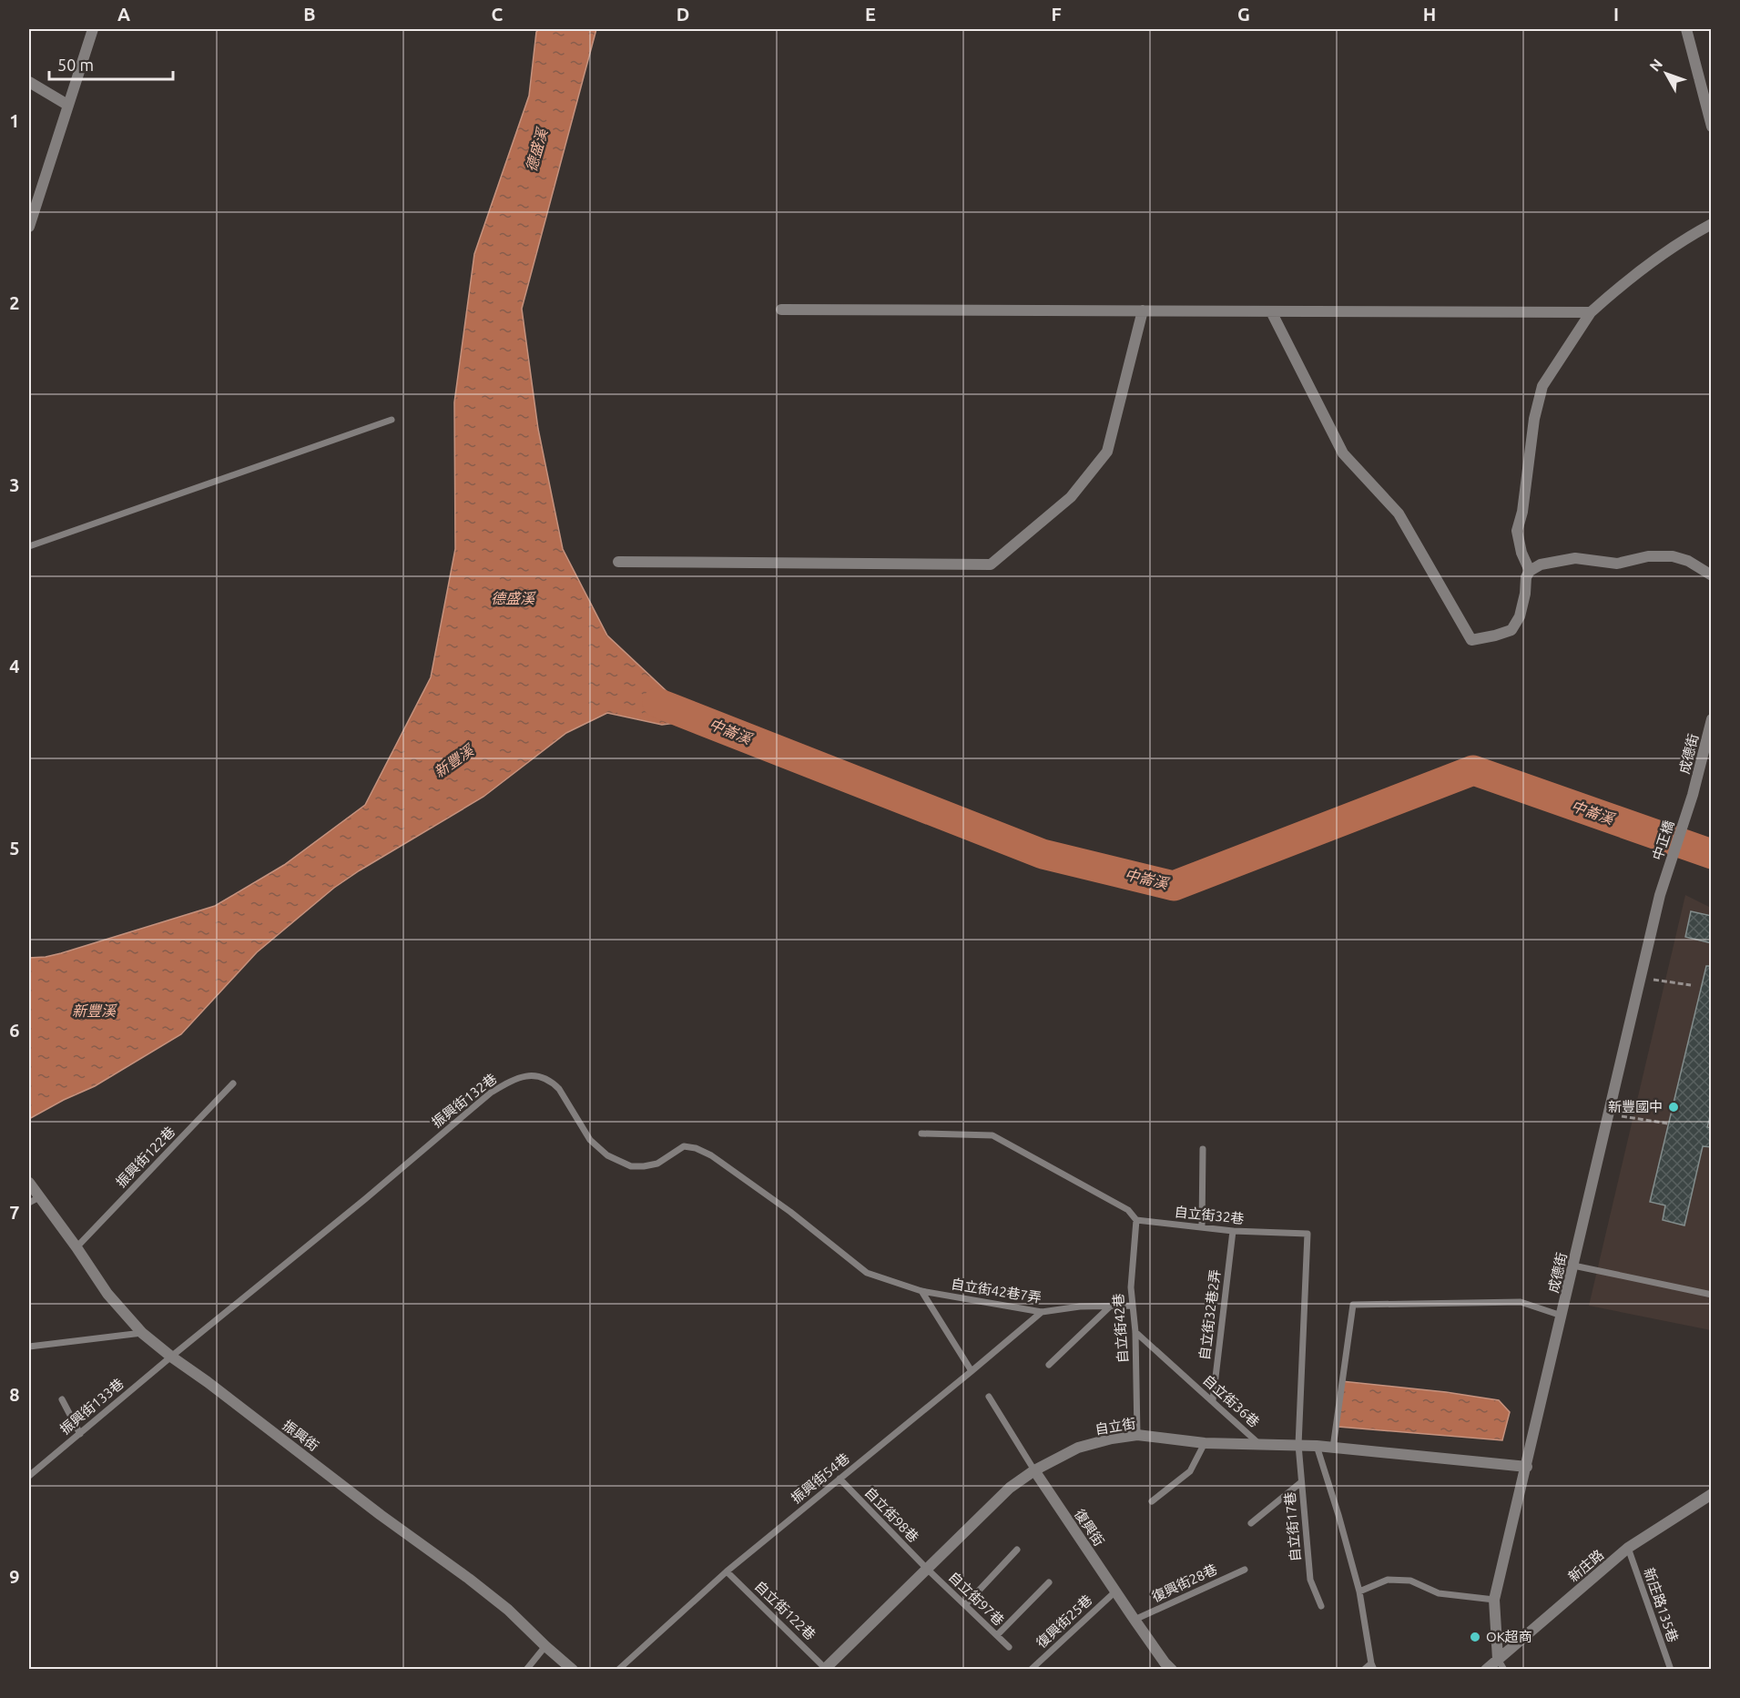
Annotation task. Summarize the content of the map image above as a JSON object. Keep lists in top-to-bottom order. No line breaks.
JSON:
{"streets":{"street":["成德街","中正橋","自立街","振興街","復興街","新庄路"],"lane":["振興街132巷","振興街122巷","自立街32巷","自立街42巷7弄","自立街32巷2弄","自立街42巷","自立街36巷","振興街133巷","振興街54巷","自立街98巷","自立街17巷","復興街28巷","自立街97巷","新庄路135巷","自立街122巷","復興街25巷"]},"crossings":[["成德街","中正橋"],["成德街","自立街"],["成德街","新庄路"],["振興街132巷","自立街42巷7弄"],["振興街132巷","振興街133巷"],["振興街132巷","振興街"],["振興街122巷","振興街"],["自立街32巷","自立街32巷2弄"],["自立街32巷","自立街42巷"],["自立街32巷","自立街"],["自立街32巷","自立街17巷"],["自立街42巷7弄","自立街42巷"],["自立街42巷7弄","振興街54巷"],["自立街32巷2弄","自立街36巷"],["自立街42巷","自立街36巷"],["自立街42巷","自立街"],["自立街36巷","自立街"],["振興街133巷","振興街"],["自立街","自立街98巷"],["自立街","自立街17巷"],["自立街","復興街"],["自立街","自立街97巷"],["自立街","自立街122巷"],["振興街54巷","自立街98巷"],["振興街54巷","自立街122巷"],["自立街98巷","自立街97巷"],["復興街","復興街28巷"],["復興街","復興街25巷"],["新庄路","新庄路135巷"]],"water":["德盛溪","中崙溪","新豐溪"],"places":["新豐國中","OK超商"],"scale_bar":"50 m","north":"top left","grid":{"columns":["A","B","C","D","E","F","G","H","I"],"rows":["1","2","3","4","5","6","7","8","9"]}}
